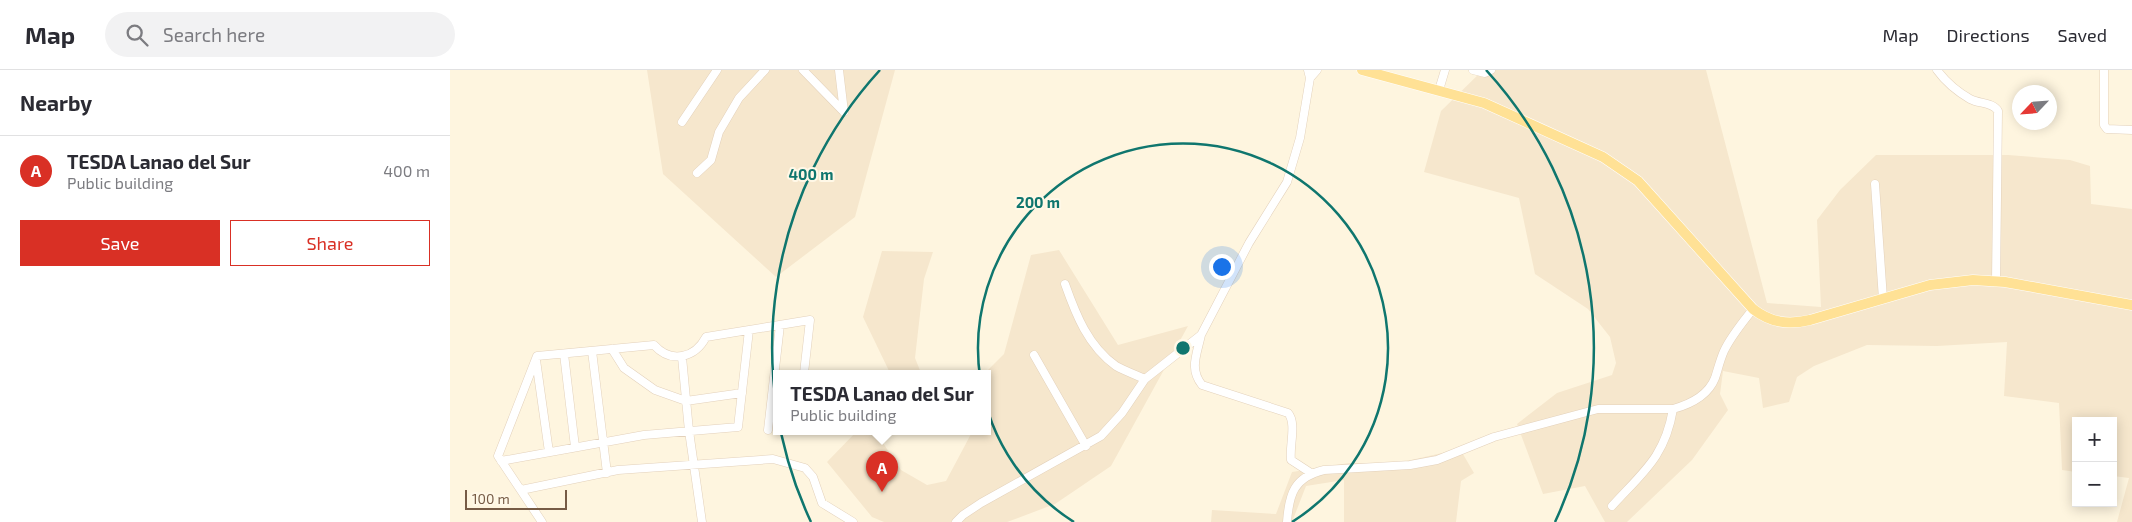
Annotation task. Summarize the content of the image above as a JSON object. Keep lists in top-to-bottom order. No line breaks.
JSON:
{"scale_bar":"100 m","north":"bottom left","page":{"header":"Map","search":"Search here","nav":["Map","Directions","Saved"],"heading":"Nearby","list":[{"mark":"A","name":"TESDA Lanao del Sur","note":"Public building","value":"400 m"}],"buttons":["Save","Share"],"popup":["TESDA Lanao del Sur","Public building"],"map_buttons":["+","−"],"pins":"A","scale":"100 m"},"rings":["400 m","200 m"]}
